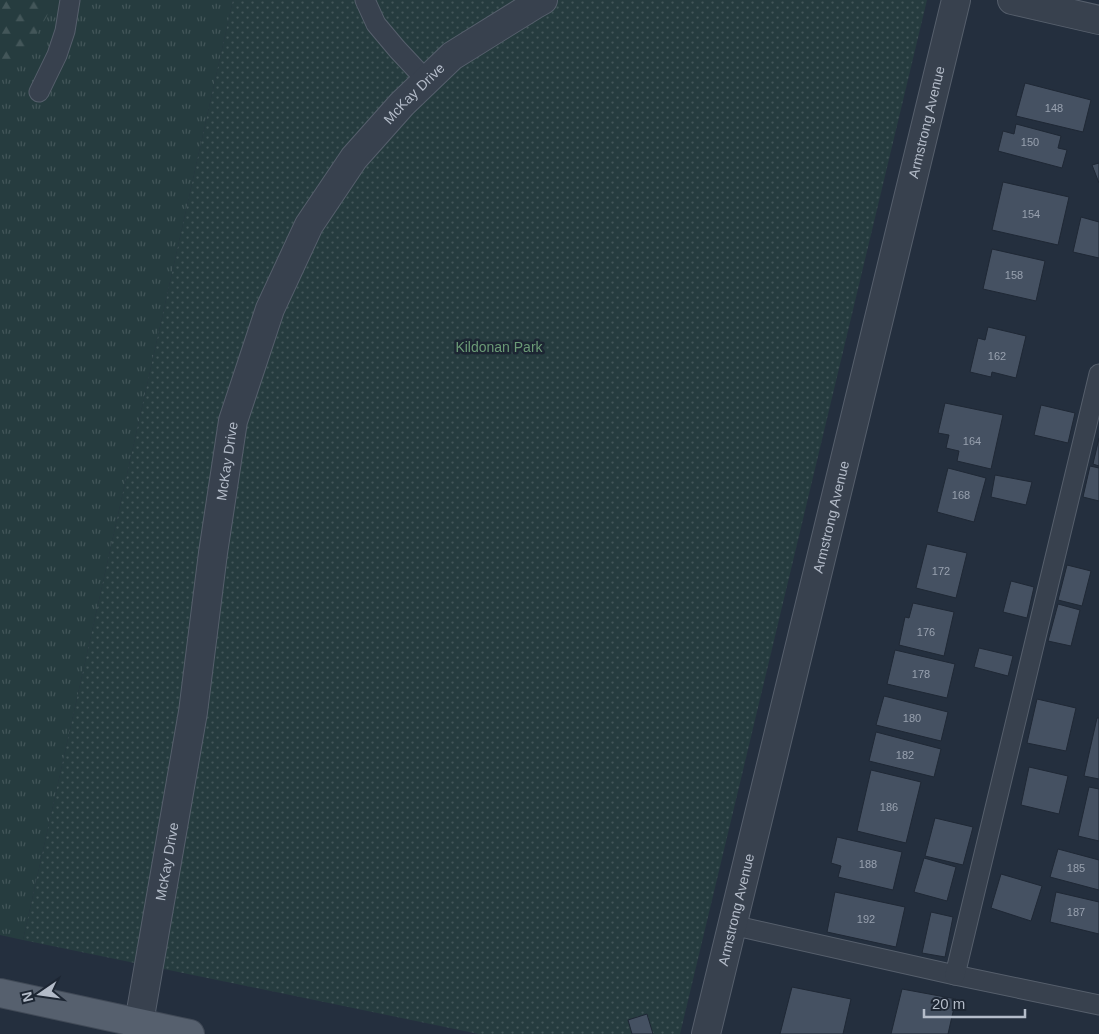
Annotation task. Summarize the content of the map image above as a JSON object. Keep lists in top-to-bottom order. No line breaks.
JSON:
{"streets":{"street":["McKay Drive","Armstrong Avenue"]},"parks":["Kildonan Park"],"house_numbers":["148","150","154","158","162","164","168","172","176","178","180","182","186","188","185","187","192"],"scale_bar":"20 m","north":"left"}
